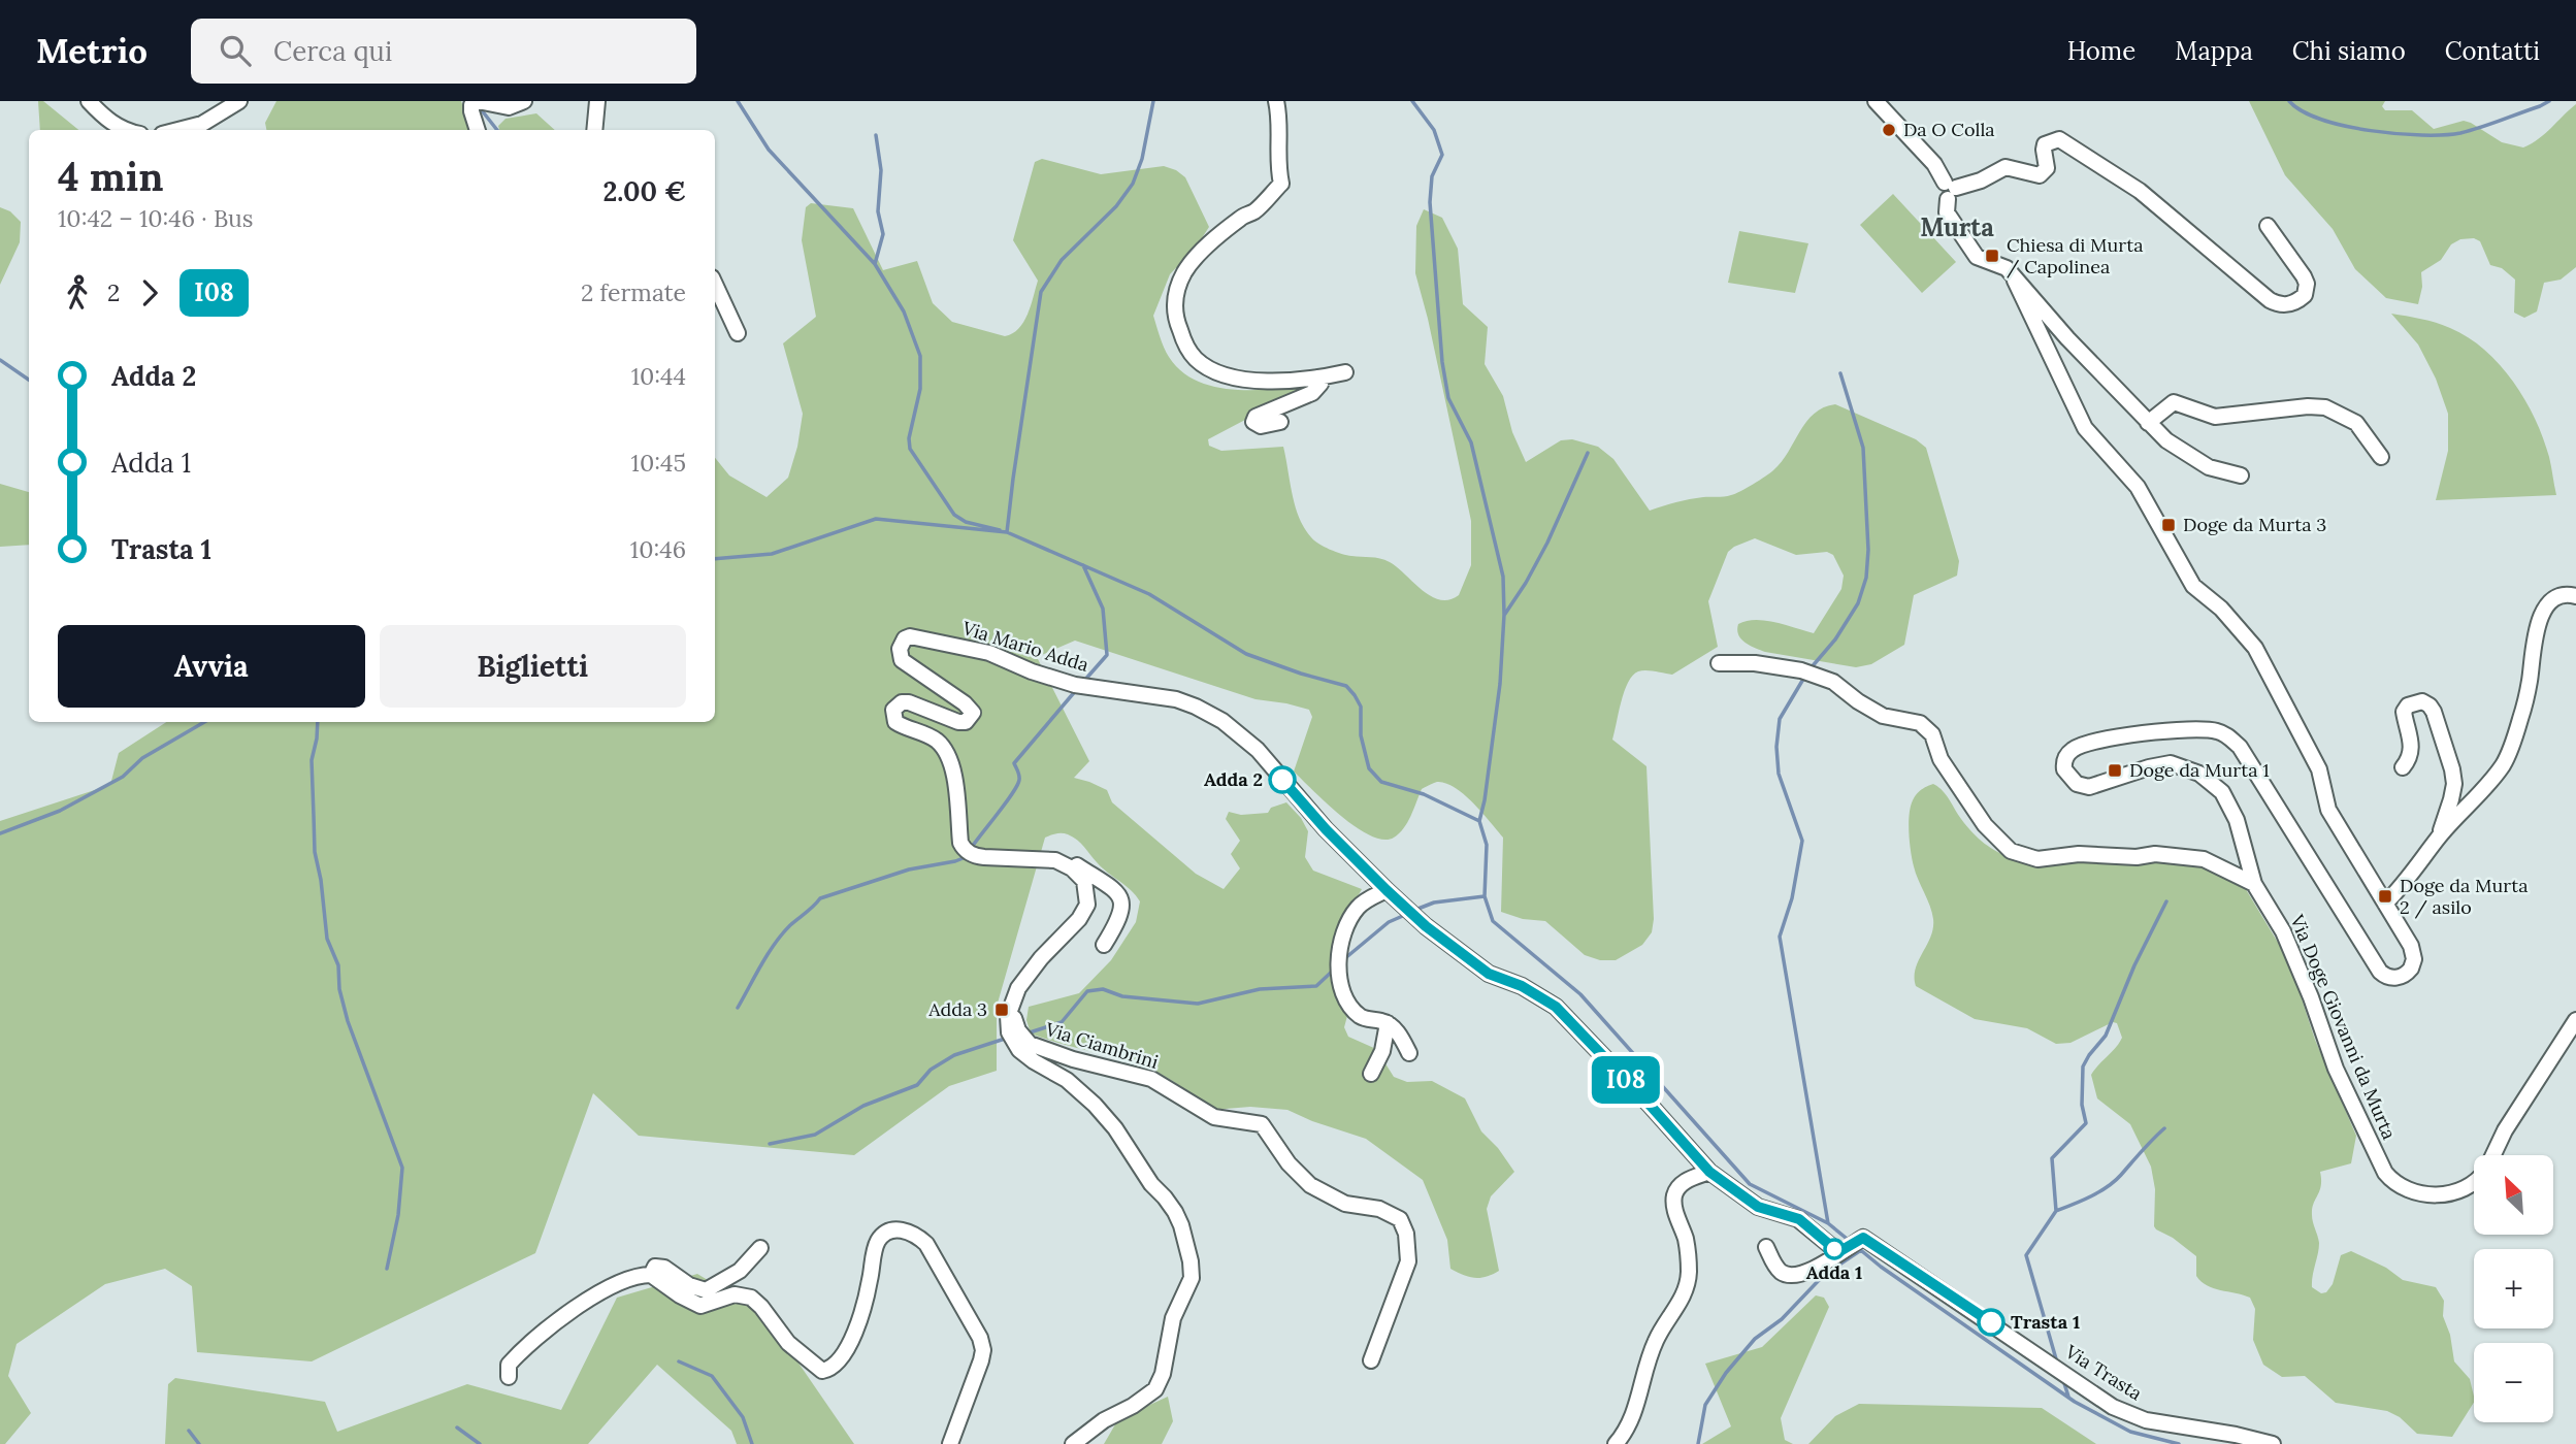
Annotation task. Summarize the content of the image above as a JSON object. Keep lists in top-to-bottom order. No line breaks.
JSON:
{"streets":{"street":["Via Mario Adda","Via Doge Giovanni da Murta","Via Ciambrini","Via Trasta"]},"crossings":[["Via Mario Adda","Via Trasta"]],"districts":["Murta"],"places":{"other":["Da O Colla","Adda 2","Adda 1","Trasta 1"],"transit":["Chiesa di Murta / Capolinea","Doge da Murta 3","Doge da Murta 1","Doge da Murta 2 / asilo","Adda 3"]},"lines":["bus line I08"],"north":"top left","page":{"header":"Metrio","search":"Cerca qui","nav":["Home","Mappa","Chi siamo","Contatti"],"on_map":"I08","heading":["4 min","10:42 – 10:46 · Bus","2.00 €"],"legs":["2","I08","2 fermate"],"list":[{"name":"Adda 2","value":"10:44"},{"name":"Adda 1","value":"10:45"},{"name":"Trasta 1","value":"10:46"}],"buttons":["Avvia","Biglietti"],"map_buttons":["+","−"]}}
